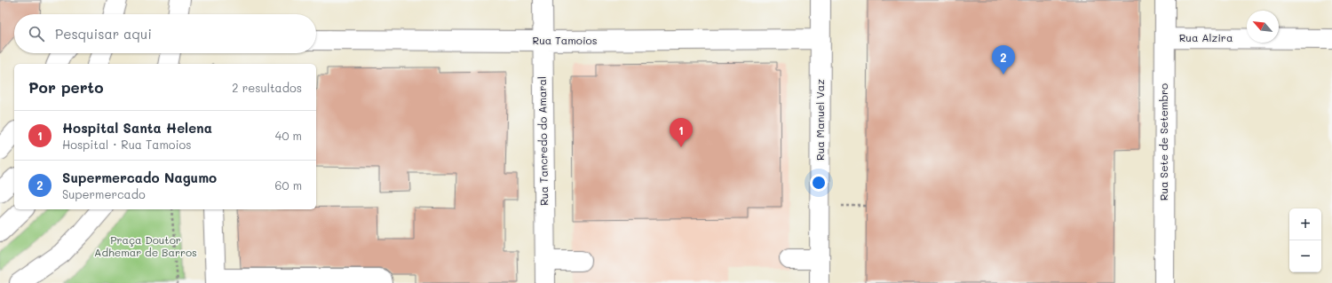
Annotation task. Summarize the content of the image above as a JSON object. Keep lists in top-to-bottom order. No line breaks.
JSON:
{"streets":{"main road":["Rua Alzira","Rua Tamoios","Rua Manuel Vaz","Rua Tancredo do Amaral","Rua Sete de Setembro"]},"crossings":[["Rua Alzira","Rua Sete de Setembro"],["Rua Tamoios","Rua Manuel Vaz"],["Rua Tamoios","Rua Tancredo do Amaral"]],"parks":["Praça Doutor Adhemar de Barros"],"north":"top left","page":{"search":"Pesquisar aqui","pins":["2","1"],"heading":["Por perto","2 resultados"],"list":[{"mark":"1","name":"Hospital Santa Helena","note":"Hospital · Rua Tamoios","value":"40 m"},{"mark":"2","name":"Supermercado Nagumo","note":"Supermercado","value":"60 m"}],"map_buttons":["+","−"]}}
